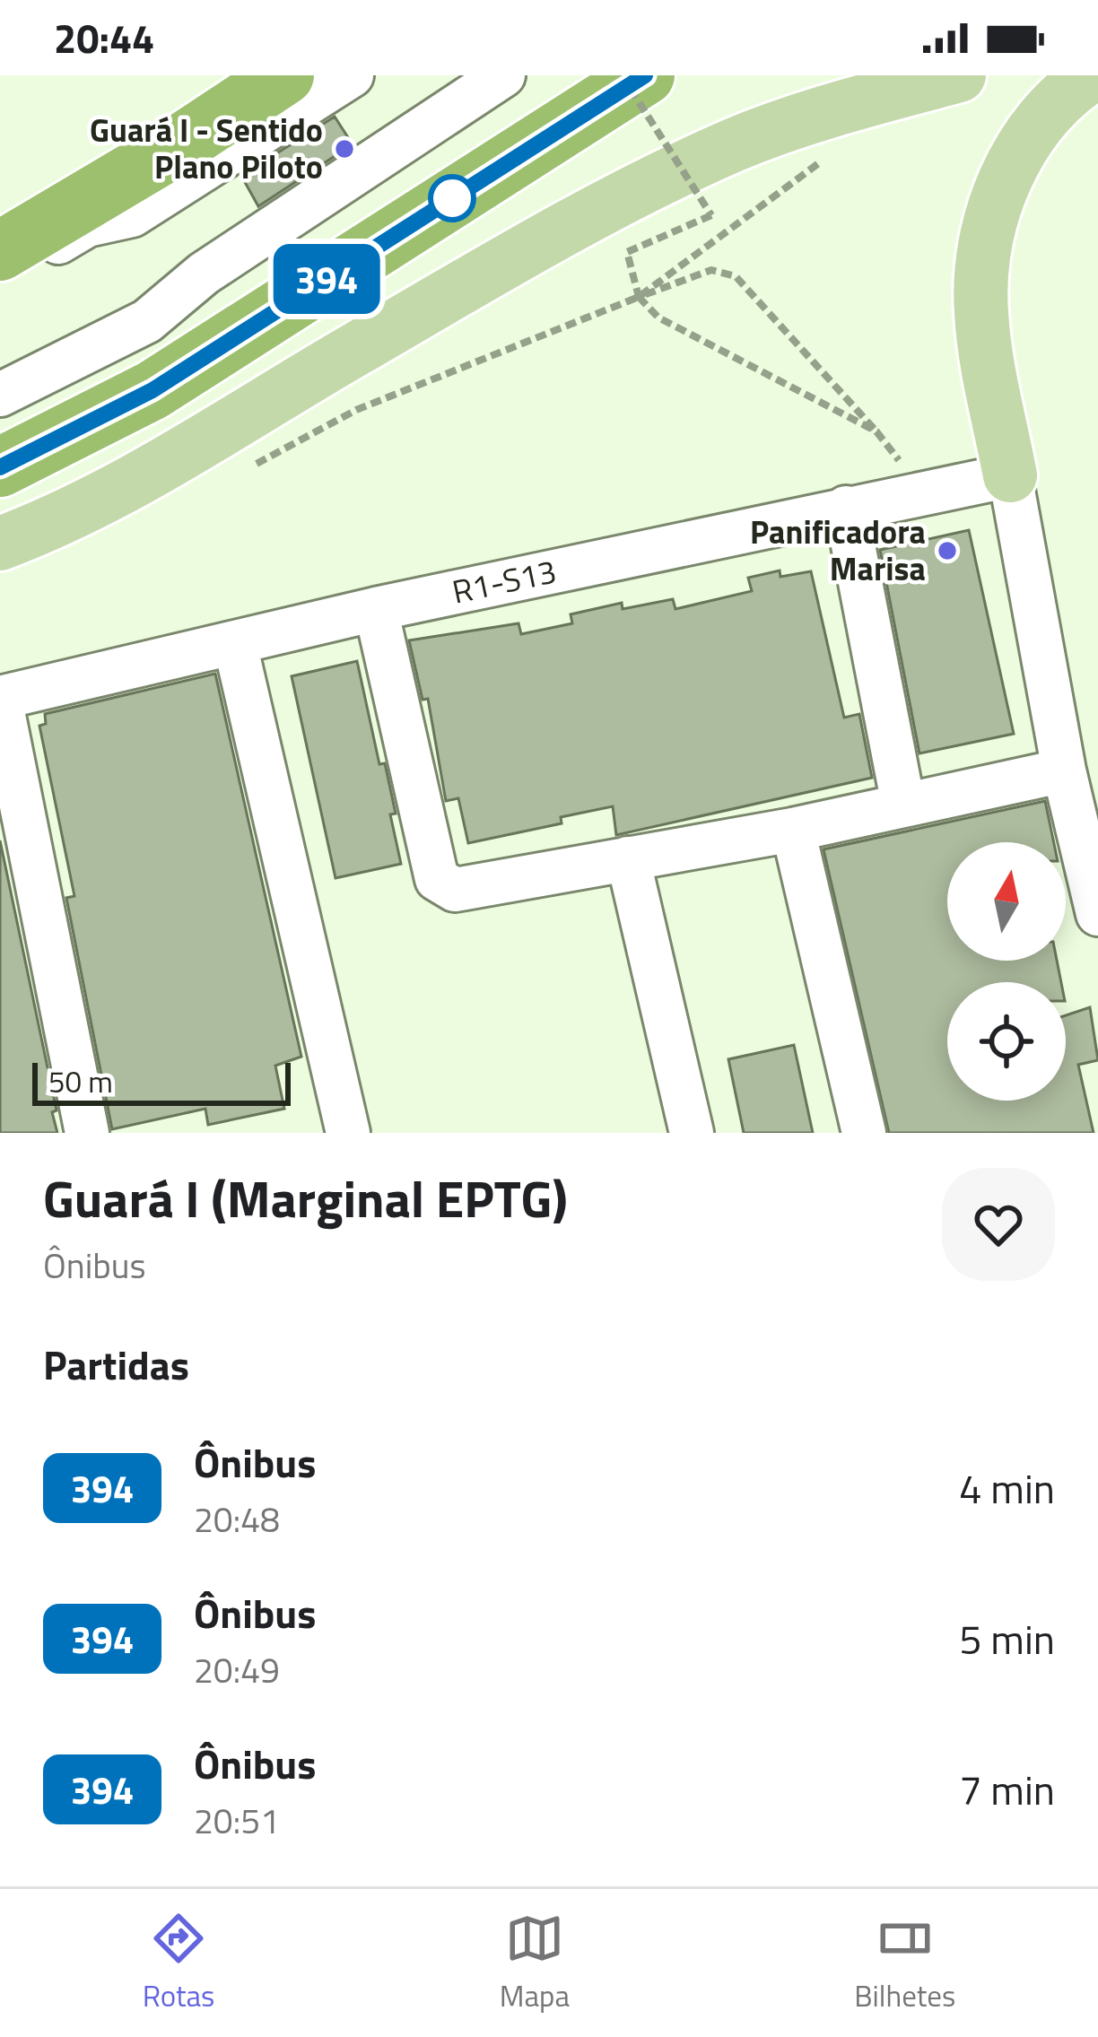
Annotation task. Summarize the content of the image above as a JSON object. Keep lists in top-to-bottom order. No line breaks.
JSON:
{"streets":{"street":["R1-S13"]},"places":["Guará I - Sentido Plano Piloto","Panificadora Marisa"],"lines":["bus line 394"],"scale_bar":"50 m","north":"top","page":{"status":"20:44","on_map":"394","scale":"50 m","heading":[["Guará I (Marginal EPTG)","Ônibus"],"Partidas"],"list":[{"mark":"394","name":"Ônibus","note":"20:48","value":"4 min"},{"mark":"394","name":"Ônibus","note":"20:49","value":"5 min"},{"mark":"394","name":"Ônibus","note":"20:51","value":"7 min"}],"tabs":["Rotas","Mapa","Bilhetes"]}}
